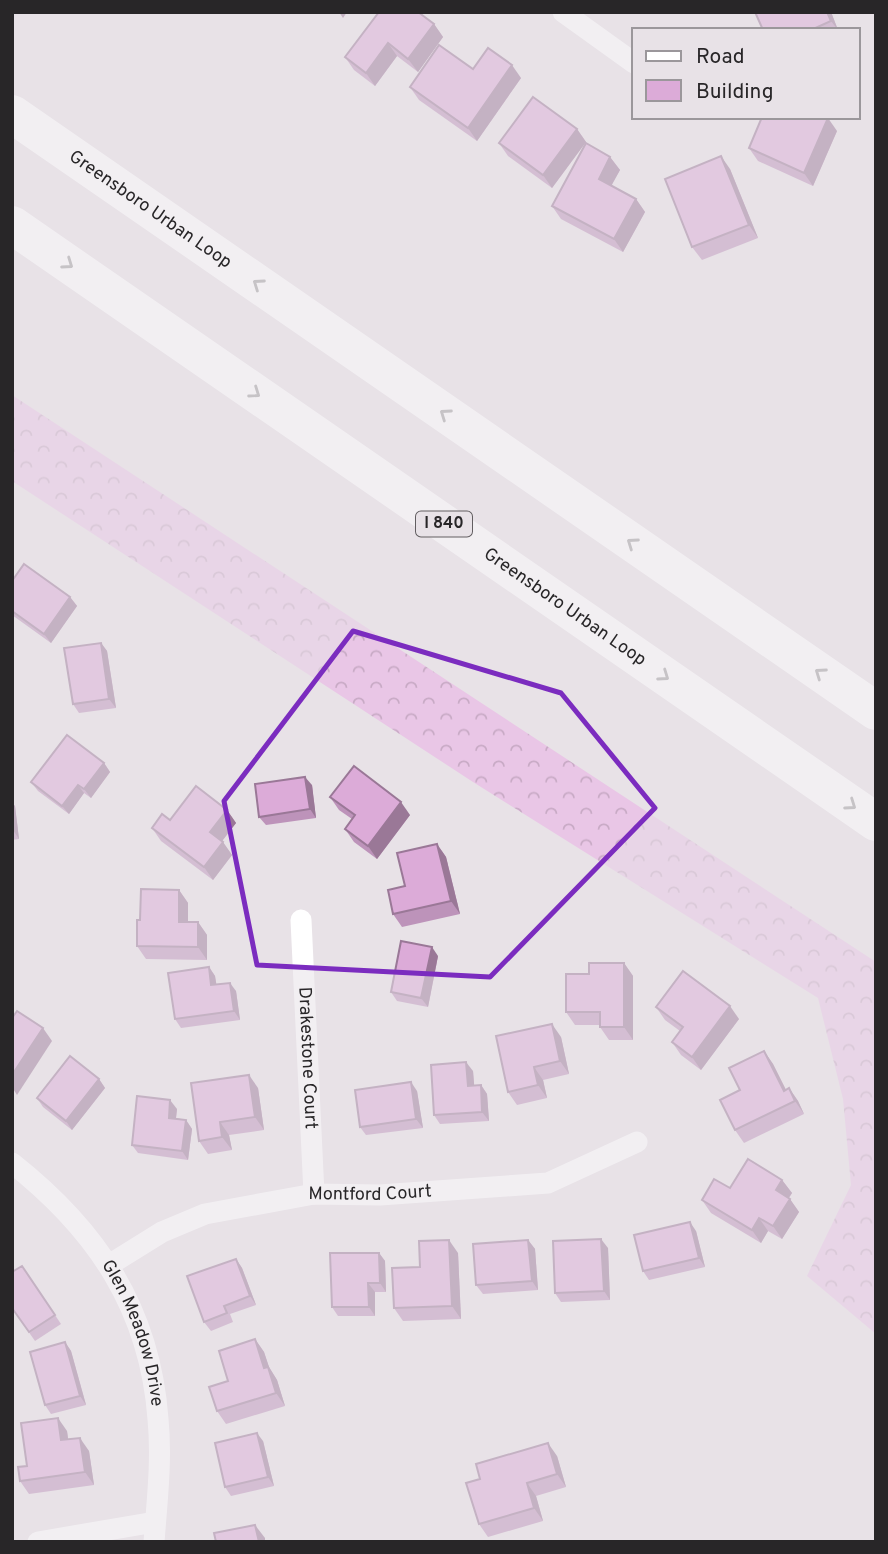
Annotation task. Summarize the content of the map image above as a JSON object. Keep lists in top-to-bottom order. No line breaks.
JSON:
{"streets":{"highway":["Greensboro Urban Loop","I 840"],"street":["Drakestone Court","Montford Court","Glen Meadow Drive"]},"crossings":[["Drakestone Court","Montford Court"],["Montford Court","Glen Meadow Drive"]],"legend":["Road","Building"]}
